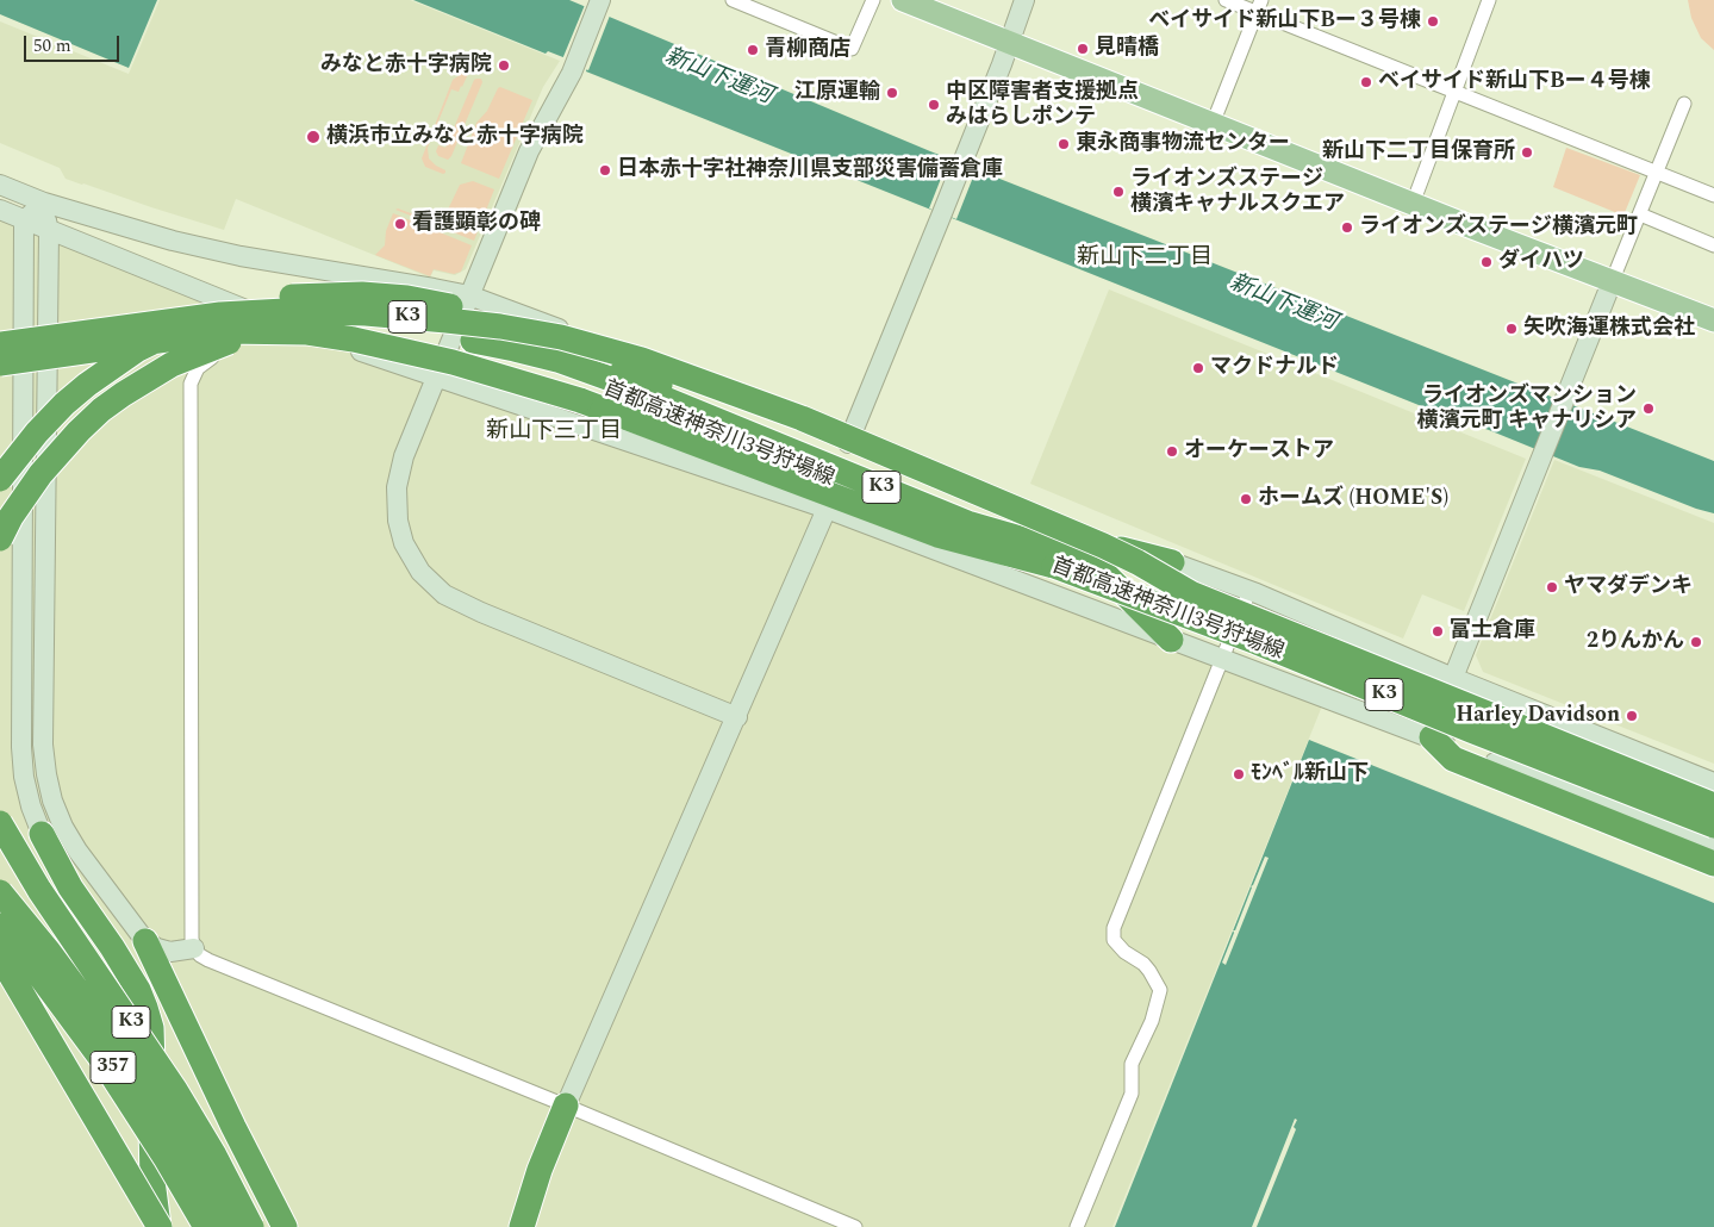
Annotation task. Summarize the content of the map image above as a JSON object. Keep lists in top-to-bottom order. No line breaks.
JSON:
{"streets":{"highway":["K3","首都高速神奈川3号狩場線","357"]},"crossings":[["K3","首都高速神奈川3号狩場線"]],"districts":["新山下二丁目","新山下三丁目"],"water":["新山下運河"],"places":["ベイサイド新山下Bー３号棟","見晴橋","青柳商店","みなと赤十字病院","ベイサイド新山下Bー４号棟","江原運輸","中区障害者支援拠点 みはらしポンテ","横浜市立みなと赤十字病院","東永商事物流センター","新山下二丁目保育所","日本赤十字社神奈川県支部災害備蓄倉庫","ライオンズステージ 横濱キャナルスクエア","看護顕彰の碑","ライオンズステージ横濱元町","ダイハツ","矢吹海運株式会社","マクドナルド","ライオンズマンション 横濱元町 キャナリシア","オーケーストア","ホームズ (HOME'S)","ヤマダデンキ","富士倉庫","2りんかん","Harley Davidson","ﾓﾝﾍﾞﾙ新山下"],"scale_bar":"50 m"}
